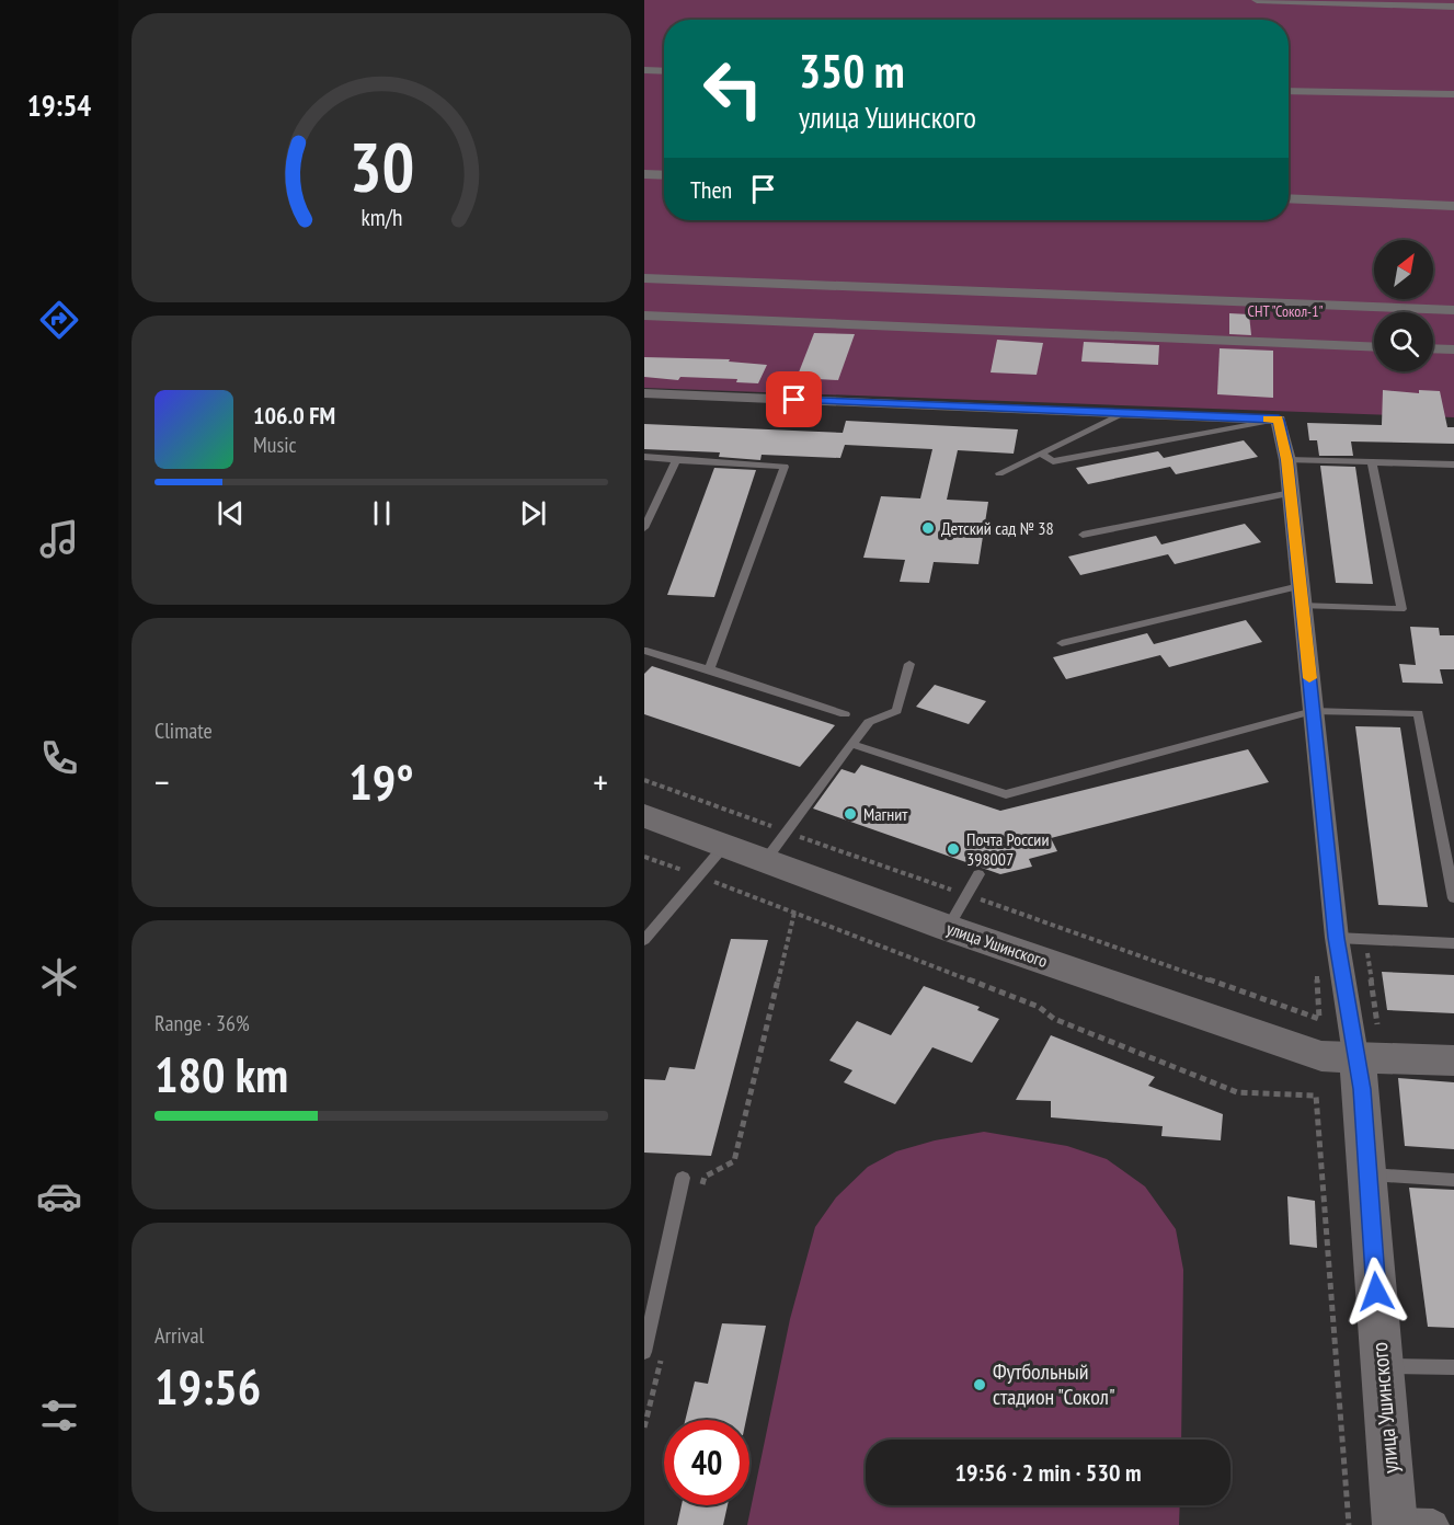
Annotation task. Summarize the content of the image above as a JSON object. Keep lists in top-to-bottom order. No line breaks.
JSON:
{"streets":{"street":["улица Ушинского"]},"parks":["СНТ \"Сокол-1\""],"places":["Детский сад № 38","Магнит","Почта России 398007","Футбольный стадион \"Сокол\""],"north":"top right","page":{"tabs":"19:54","turn":["350 m","улица Ушинского"],"then":"Then","song":["106.0 FM","Music"],"tile":["Climate",["Range · 36%","180 km"],["Arrival","19:56"]],"heat":["−","19°","+"],"limit":"40","trip":"19:56 · 2 min · 530 m","gauge":["30","km/h"]}}
